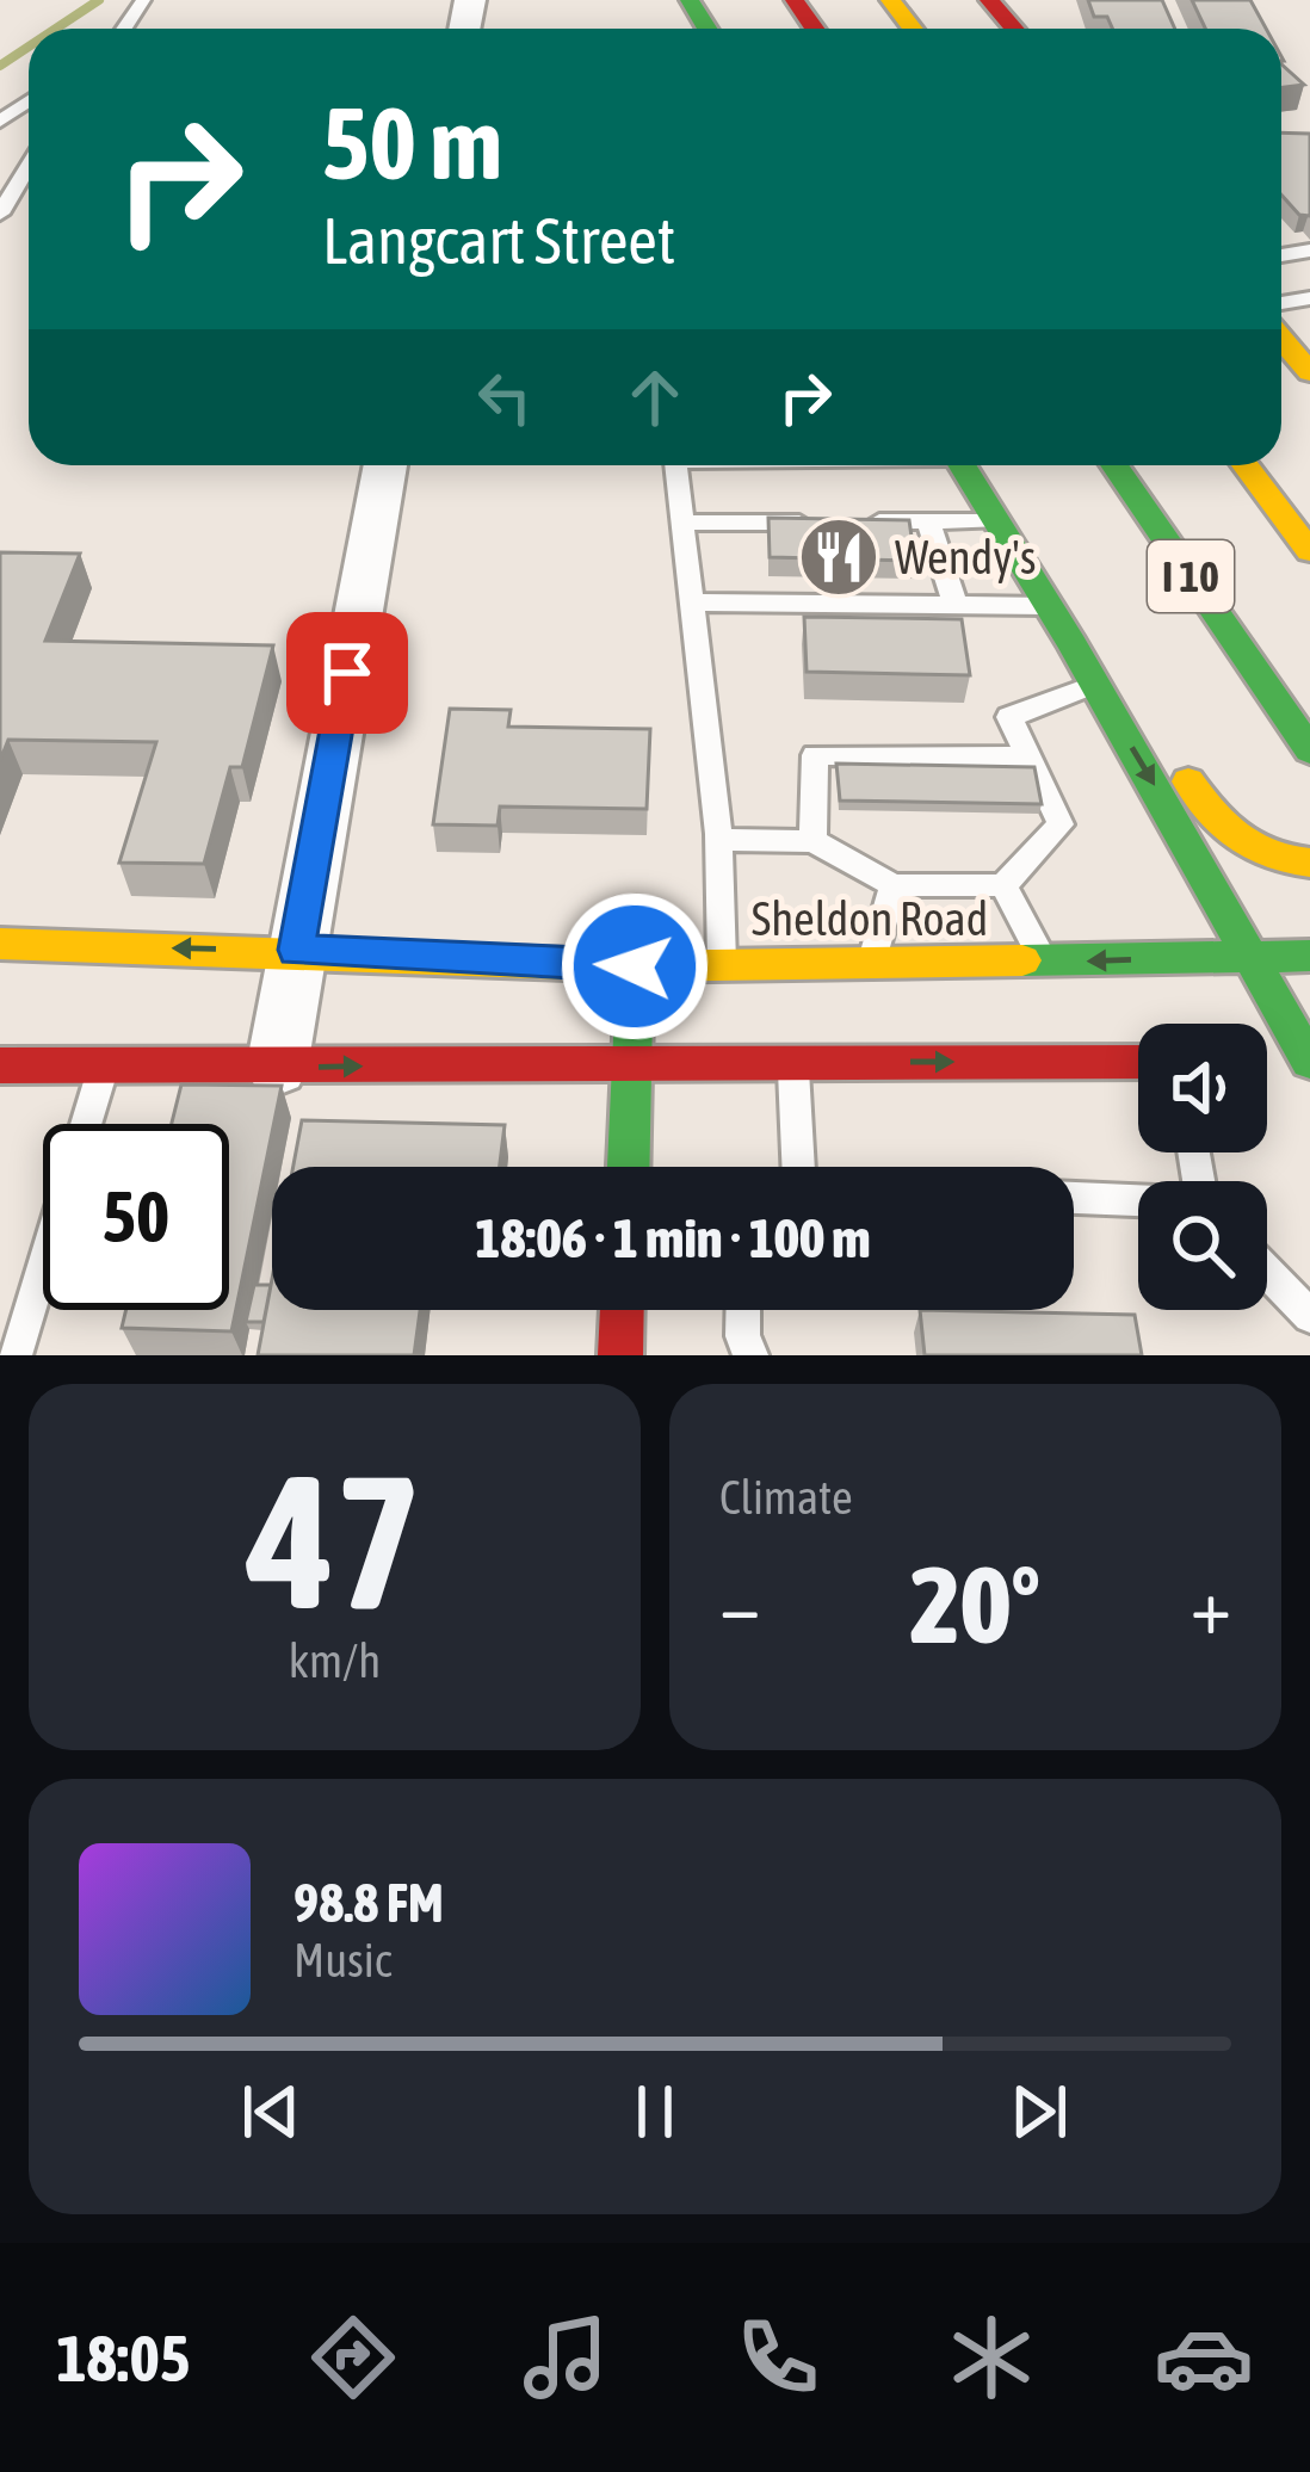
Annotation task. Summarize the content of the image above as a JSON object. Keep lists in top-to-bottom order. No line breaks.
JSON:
{"streets":{"main road":["I 10","Sheldon Road"]},"places":{"restaurant":["Wendy's"]},"page":{"turn":["50 m","Langcart Street"],"limit":"50","trip":"18:06 · 1 min · 100 m","tile":[["47","km/h"],"Climate"],"heat":["−","20°","+"],"song":["98.8 FM","Music"],"tabs":"18:05"}}
